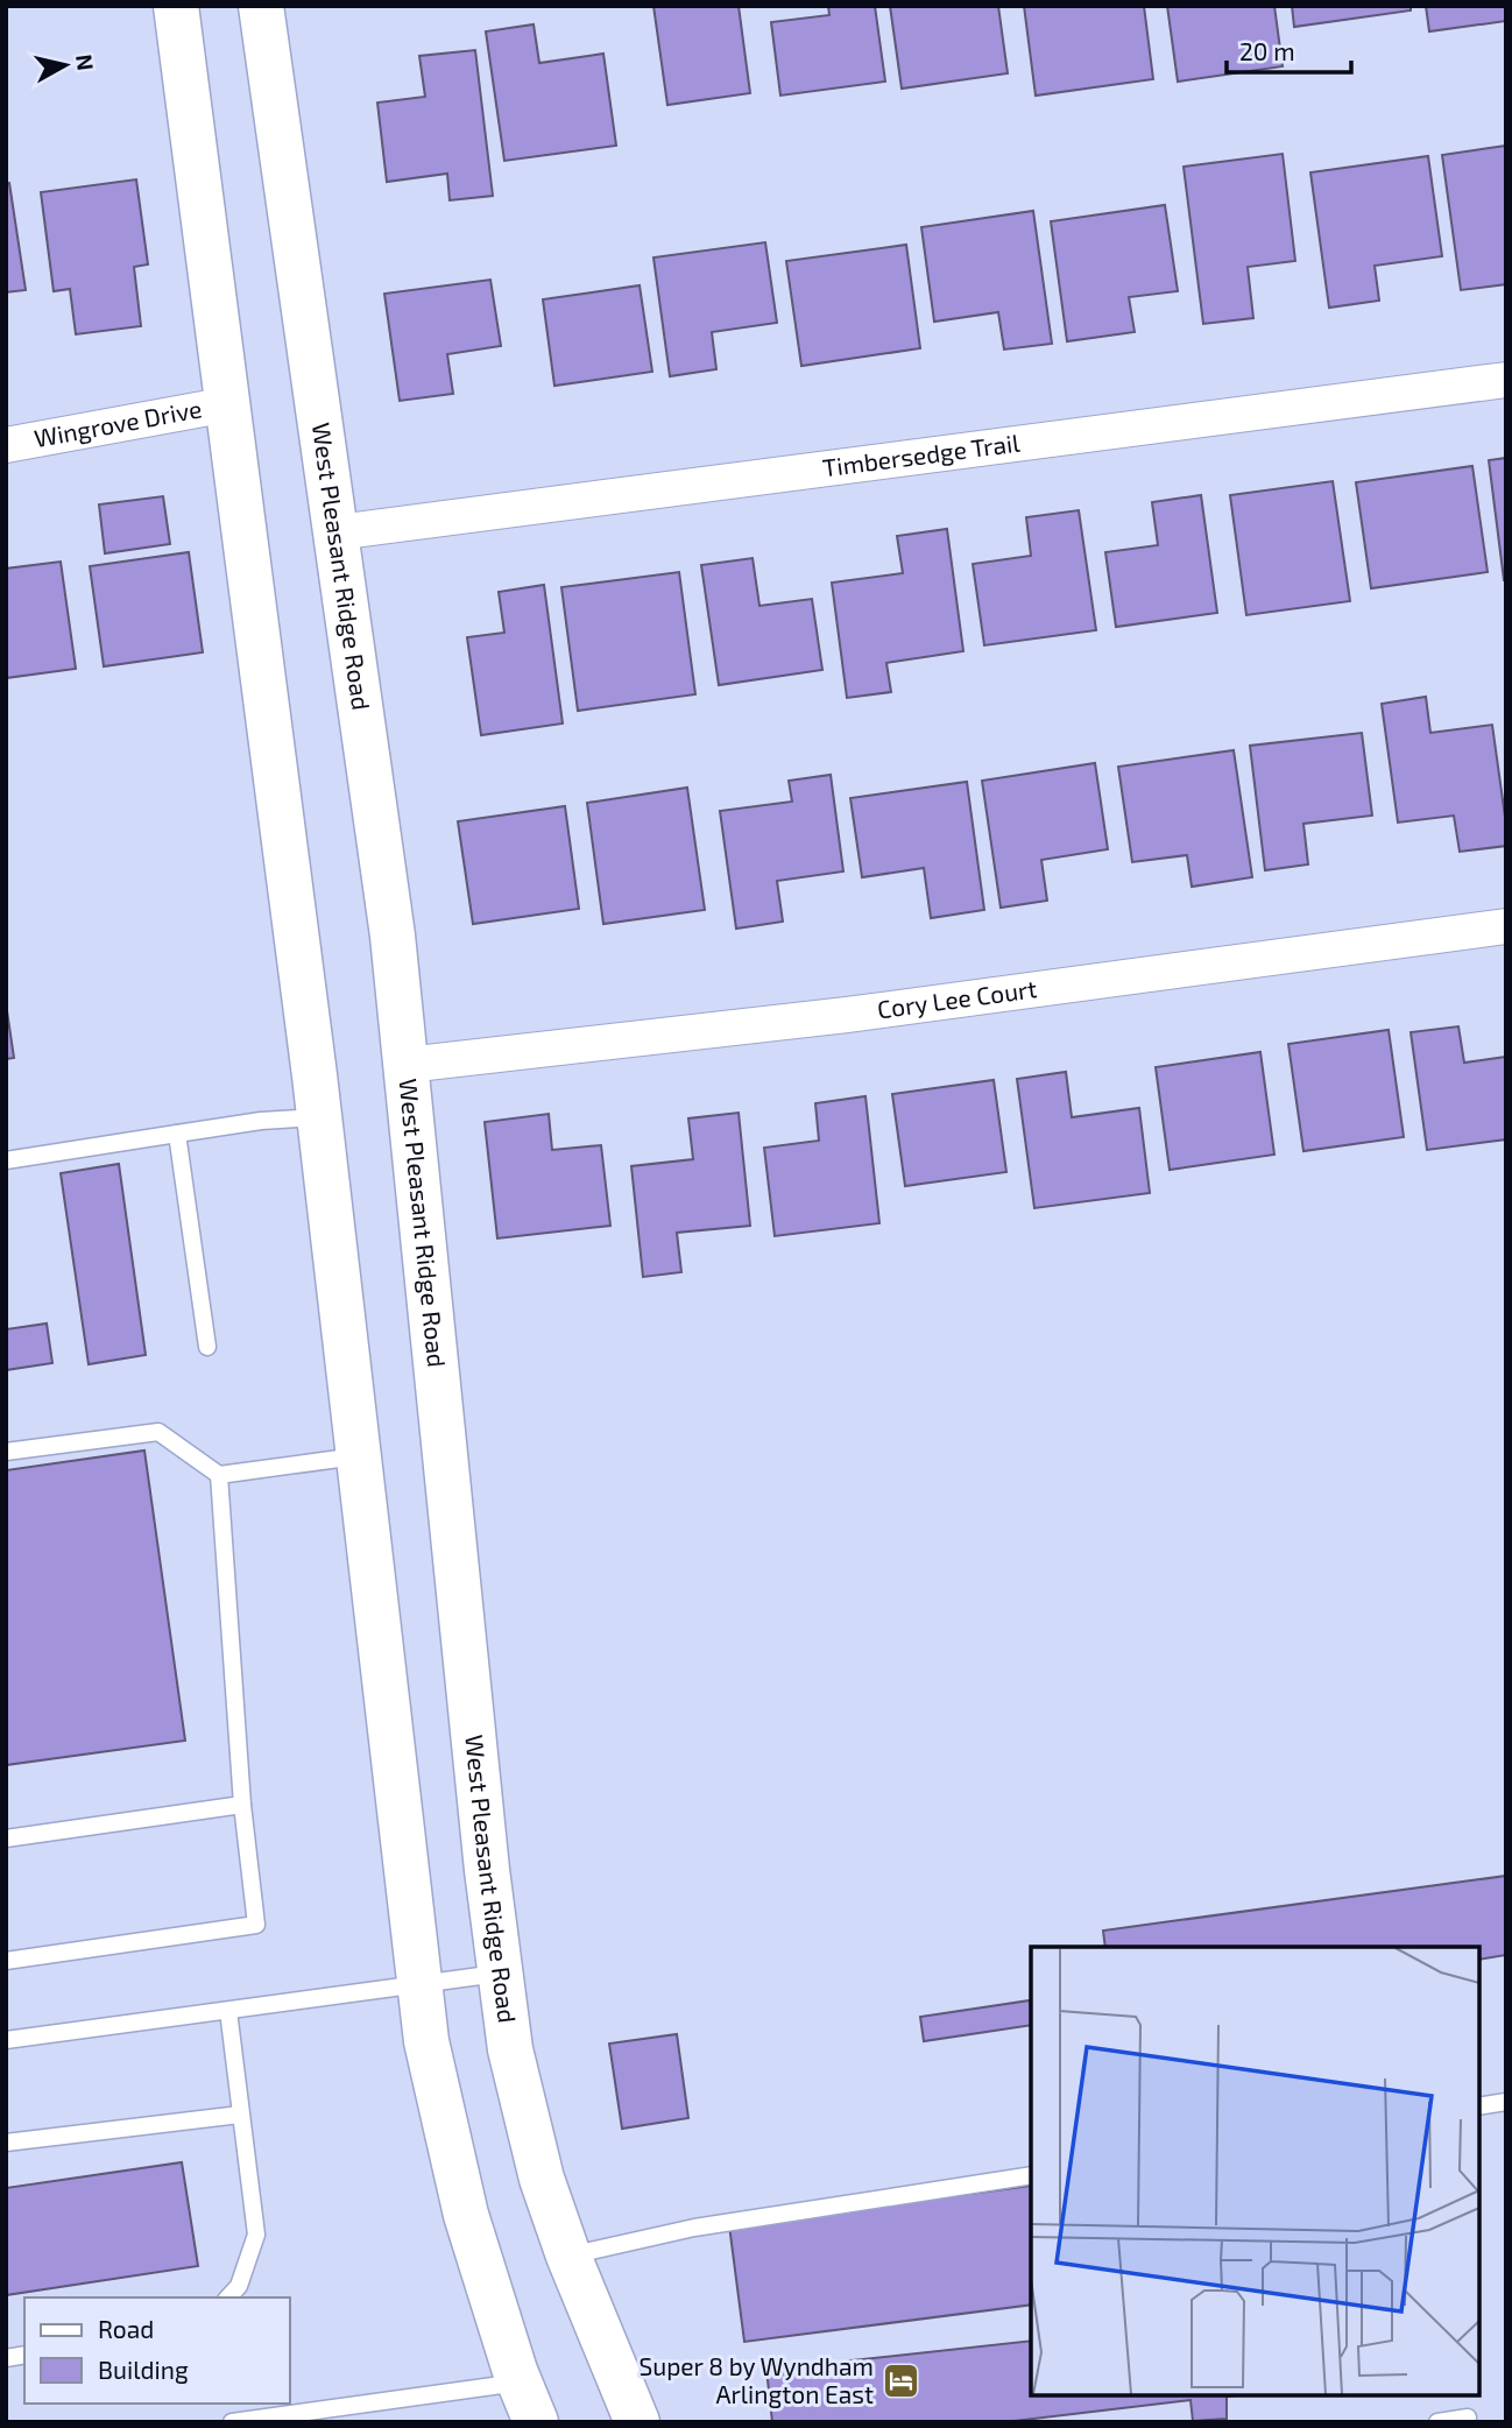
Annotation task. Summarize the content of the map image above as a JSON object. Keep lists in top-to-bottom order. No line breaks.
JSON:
{"streets":{"street":["Wingrove Drive","Timbersedge Trail","West Pleasant Ridge Road","Cory Lee Court"]},"crossings":[["Timbersedge Trail","West Pleasant Ridge Road"],["West Pleasant Ridge Road","Cory Lee Court"]],"places":{"hotel":["Super 8 by Wyndham Arlington East"]},"legend":["Road","Building"],"scale_bar":"20 m","north":"right"}
